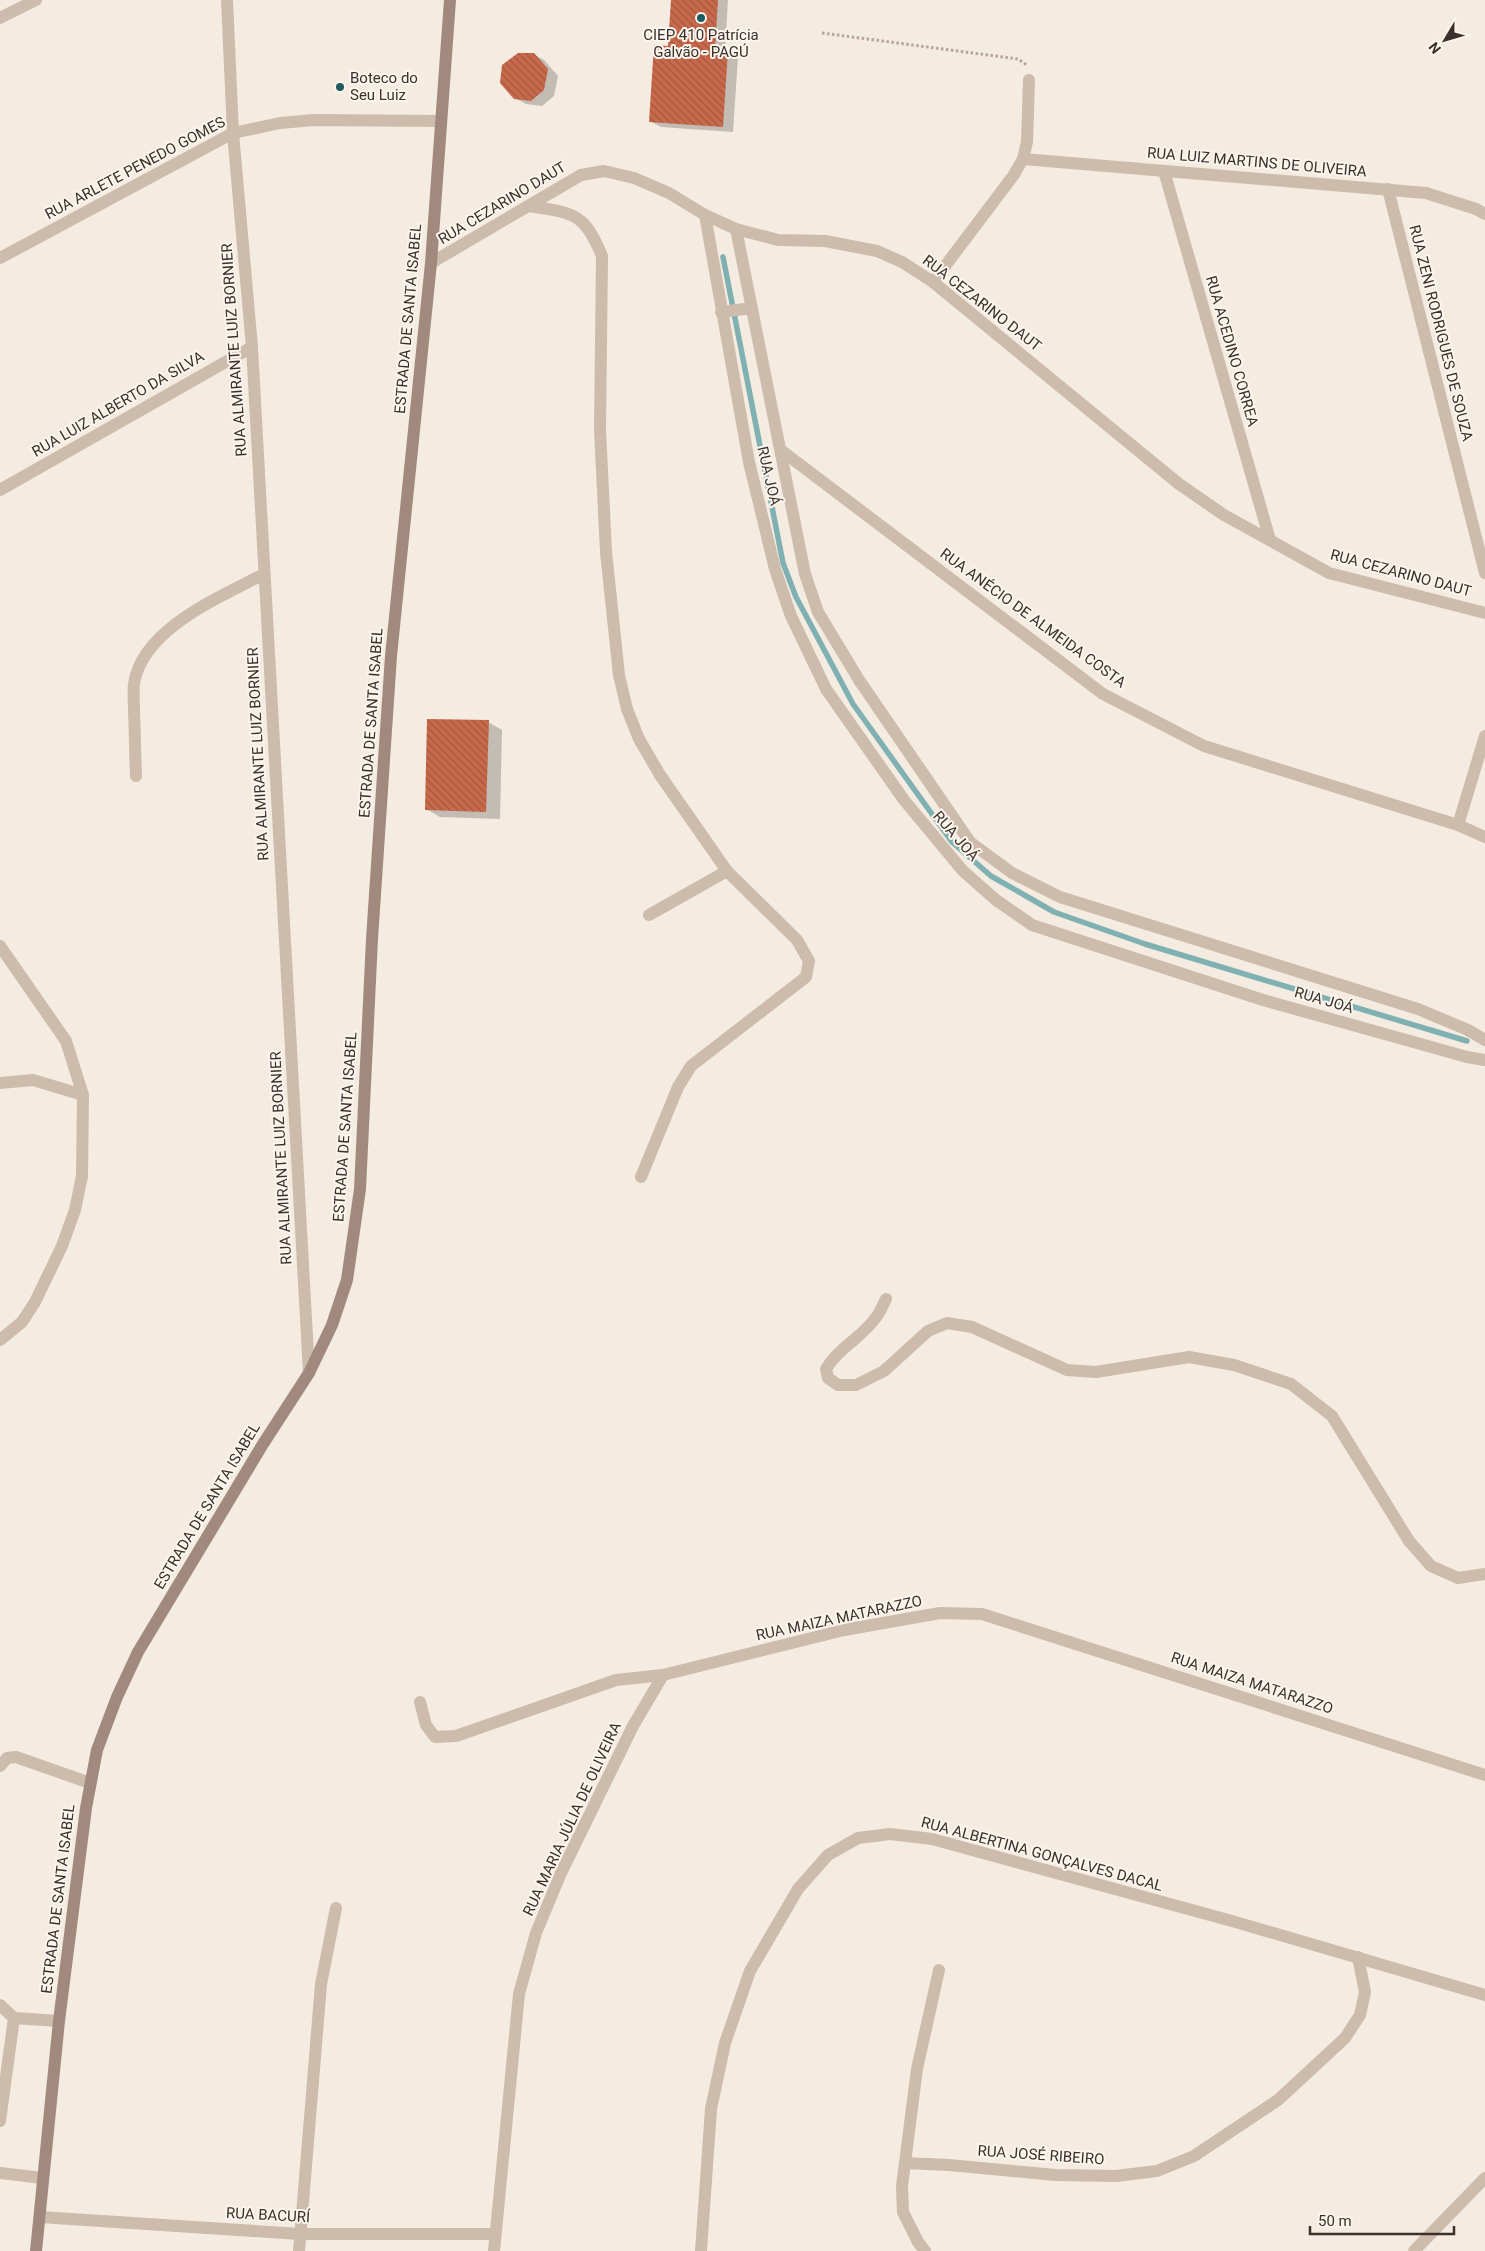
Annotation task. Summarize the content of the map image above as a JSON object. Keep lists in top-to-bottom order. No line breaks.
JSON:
{"streets":{"main road":["ESTRADA DE SANTA ISABEL"],"street":["RUA LUIZ MARTINS DE OLIVEIRA","RUA ARLETE PENEDO GOMES","RUA CEZARINO DAUT","RUA ZENI RODRIGUES DE SOUZA","RUA ALMIRANTE LUIZ BORNIER","RUA ACEDINO CORREA","RUA LUIZ ALBERTO DA SILVA","RUA JOÁ","RUA ANÉCIO DE ALMEIDA COSTA","RUA MAIZA MATARAZZO","RUA MARIA JÚLIA DE OLIVEIRA","RUA ALBERTINA GONÇALVES DACAL","RUA JOSÉ RIBEIRO","RUA BACURÍ"]},"crossings":[["RUA LUIZ MARTINS DE OLIVEIRA","RUA ZENI RODRIGUES DE SOUZA"],["RUA LUIZ MARTINS DE OLIVEIRA","RUA ACEDINO CORREA"],["RUA ARLETE PENEDO GOMES","ESTRADA DE SANTA ISABEL"],["RUA ARLETE PENEDO GOMES","RUA ALMIRANTE LUIZ BORNIER"],["RUA CEZARINO DAUT","ESTRADA DE SANTA ISABEL"],["RUA CEZARINO DAUT","RUA ACEDINO CORREA"],["RUA CEZARINO DAUT","RUA JOÁ"],["ESTRADA DE SANTA ISABEL","RUA ALMIRANTE LUIZ BORNIER"],["ESTRADA DE SANTA ISABEL","RUA BACURÍ"],["RUA ALMIRANTE LUIZ BORNIER","RUA LUIZ ALBERTO DA SILVA"],["RUA JOÁ","RUA ANÉCIO DE ALMEIDA COSTA"],["RUA MAIZA MATARAZZO","RUA MARIA JÚLIA DE OLIVEIRA"],["RUA MARIA JÚLIA DE OLIVEIRA","RUA BACURÍ"],["RUA ALBERTINA GONÇALVES DACAL","RUA JOSÉ RIBEIRO"]],"places":["CIEP 410 Patrícia Galvão - PAGÚ","Boteco do Seu Luiz"],"scale_bar":"50 m","north":"bottom left"}
